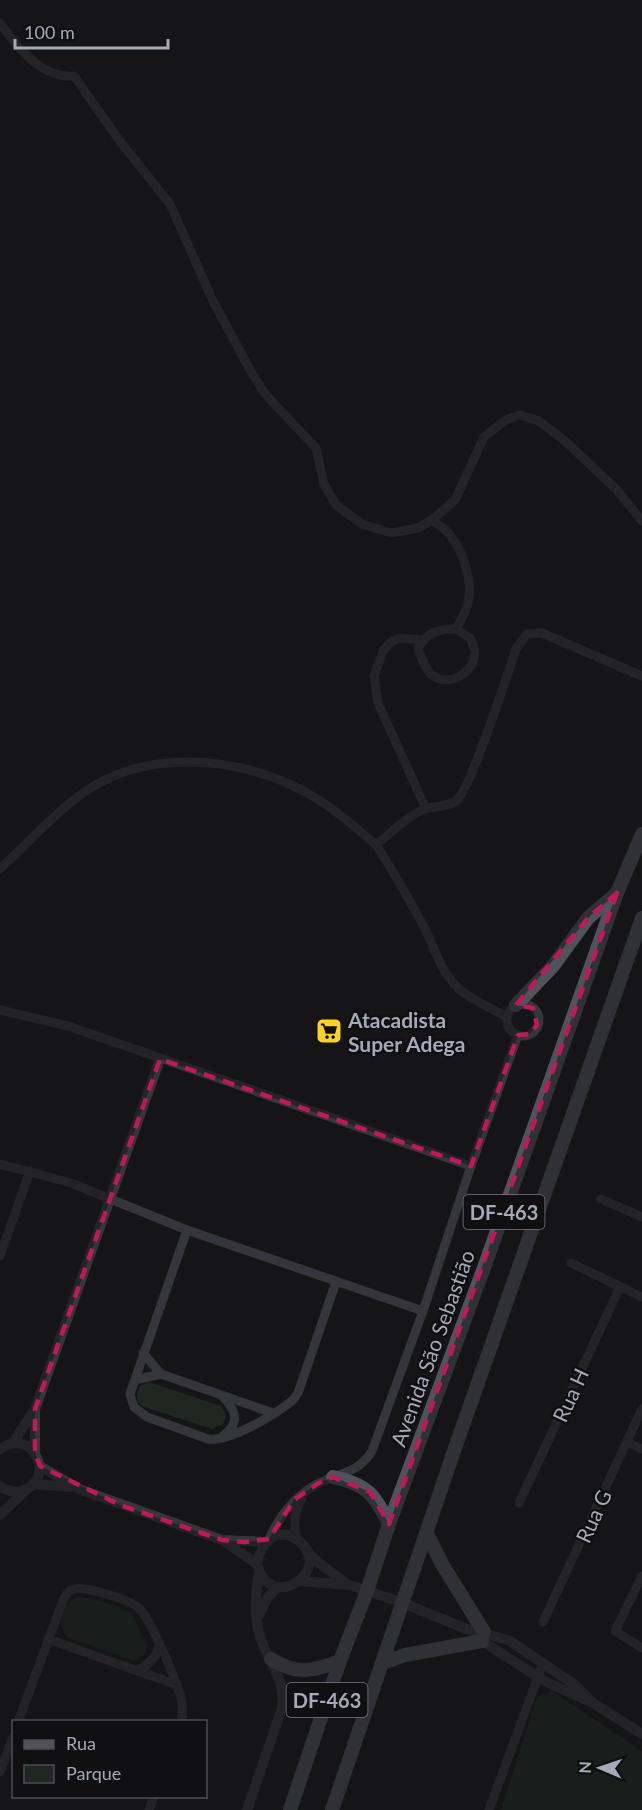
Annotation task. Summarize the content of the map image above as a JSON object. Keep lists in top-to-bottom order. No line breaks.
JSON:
{"streets":{"main road":["DF-463","Avenida São Sebastião"],"street":["Rua H","Rua G"]},"places":{"supermarket":["Atacadista Super Adega"]},"legend":["Rua","Parque"],"scale_bar":"100 m","north":"left"}
